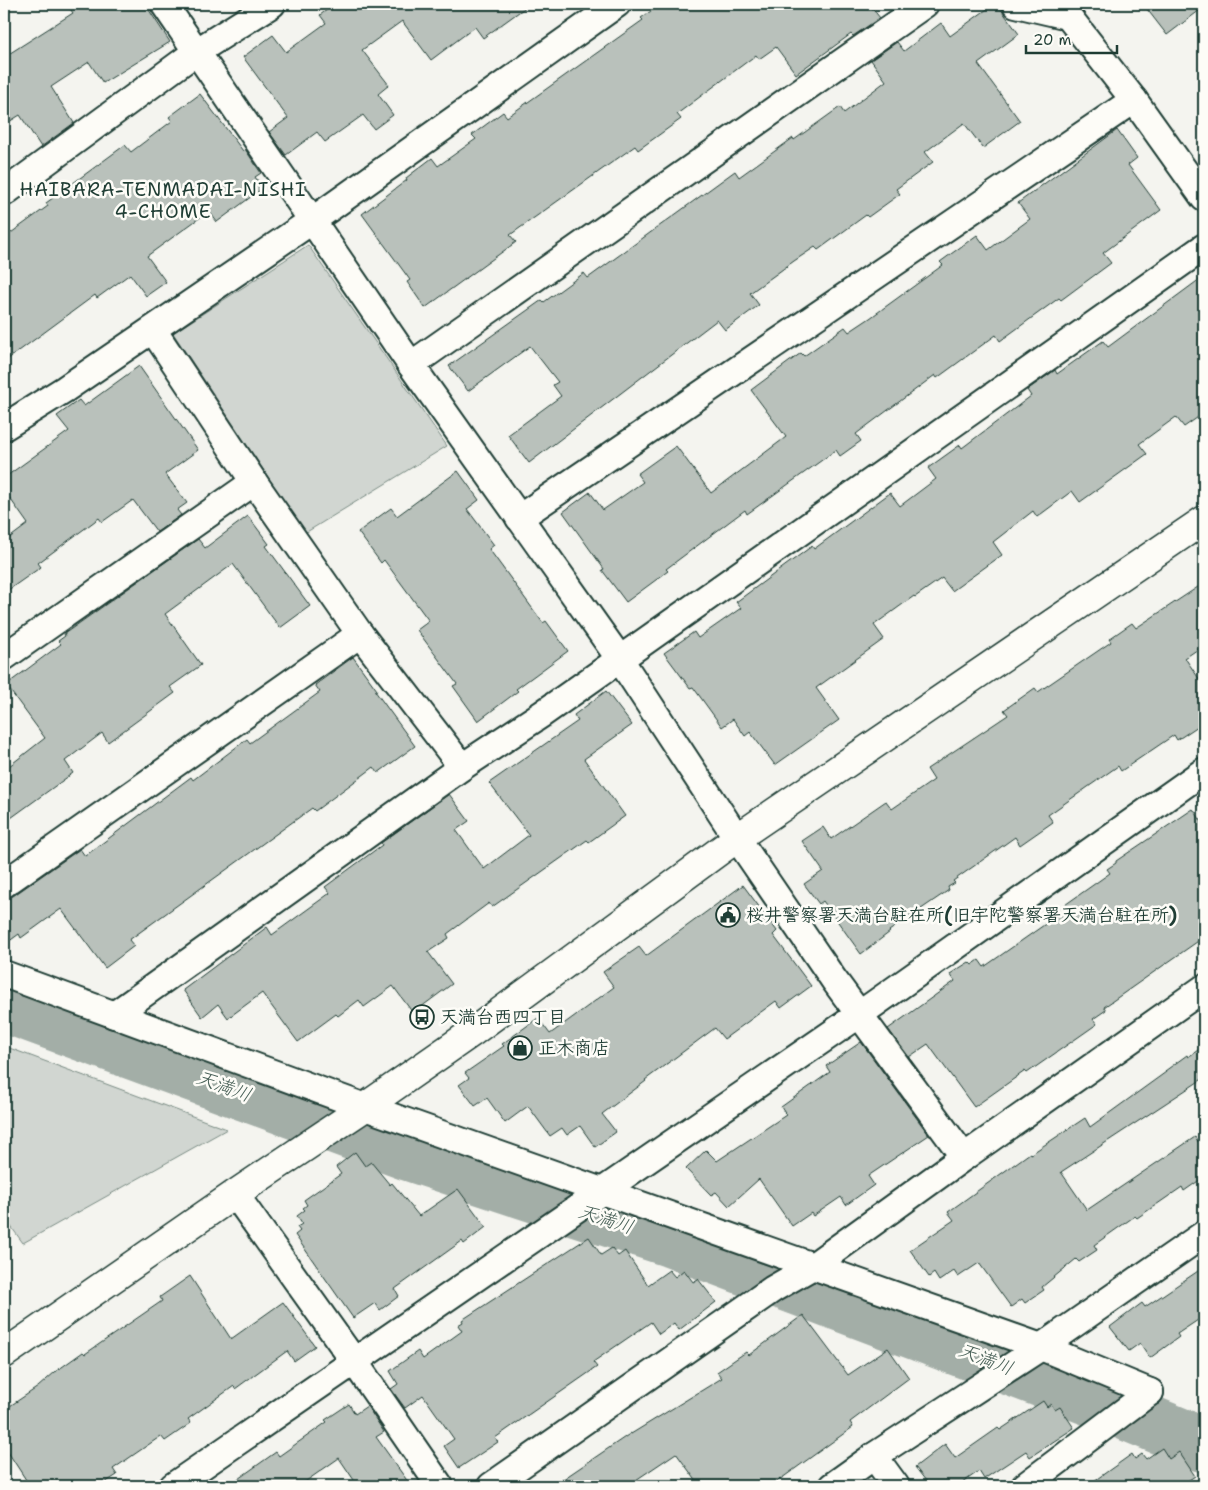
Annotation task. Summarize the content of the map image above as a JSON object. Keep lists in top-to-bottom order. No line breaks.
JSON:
{"districts":["HAIBARA-TENMADAI-NISHI 4-CHOME"],"water":["天満川"],"places":{"public building":["桜井警察署天満台駐在所(旧宇陀警察署天満台駐在所)"],"bus stop":["天満台西四丁目"],"shop":["正木商店"]},"scale_bar":"20 m"}
